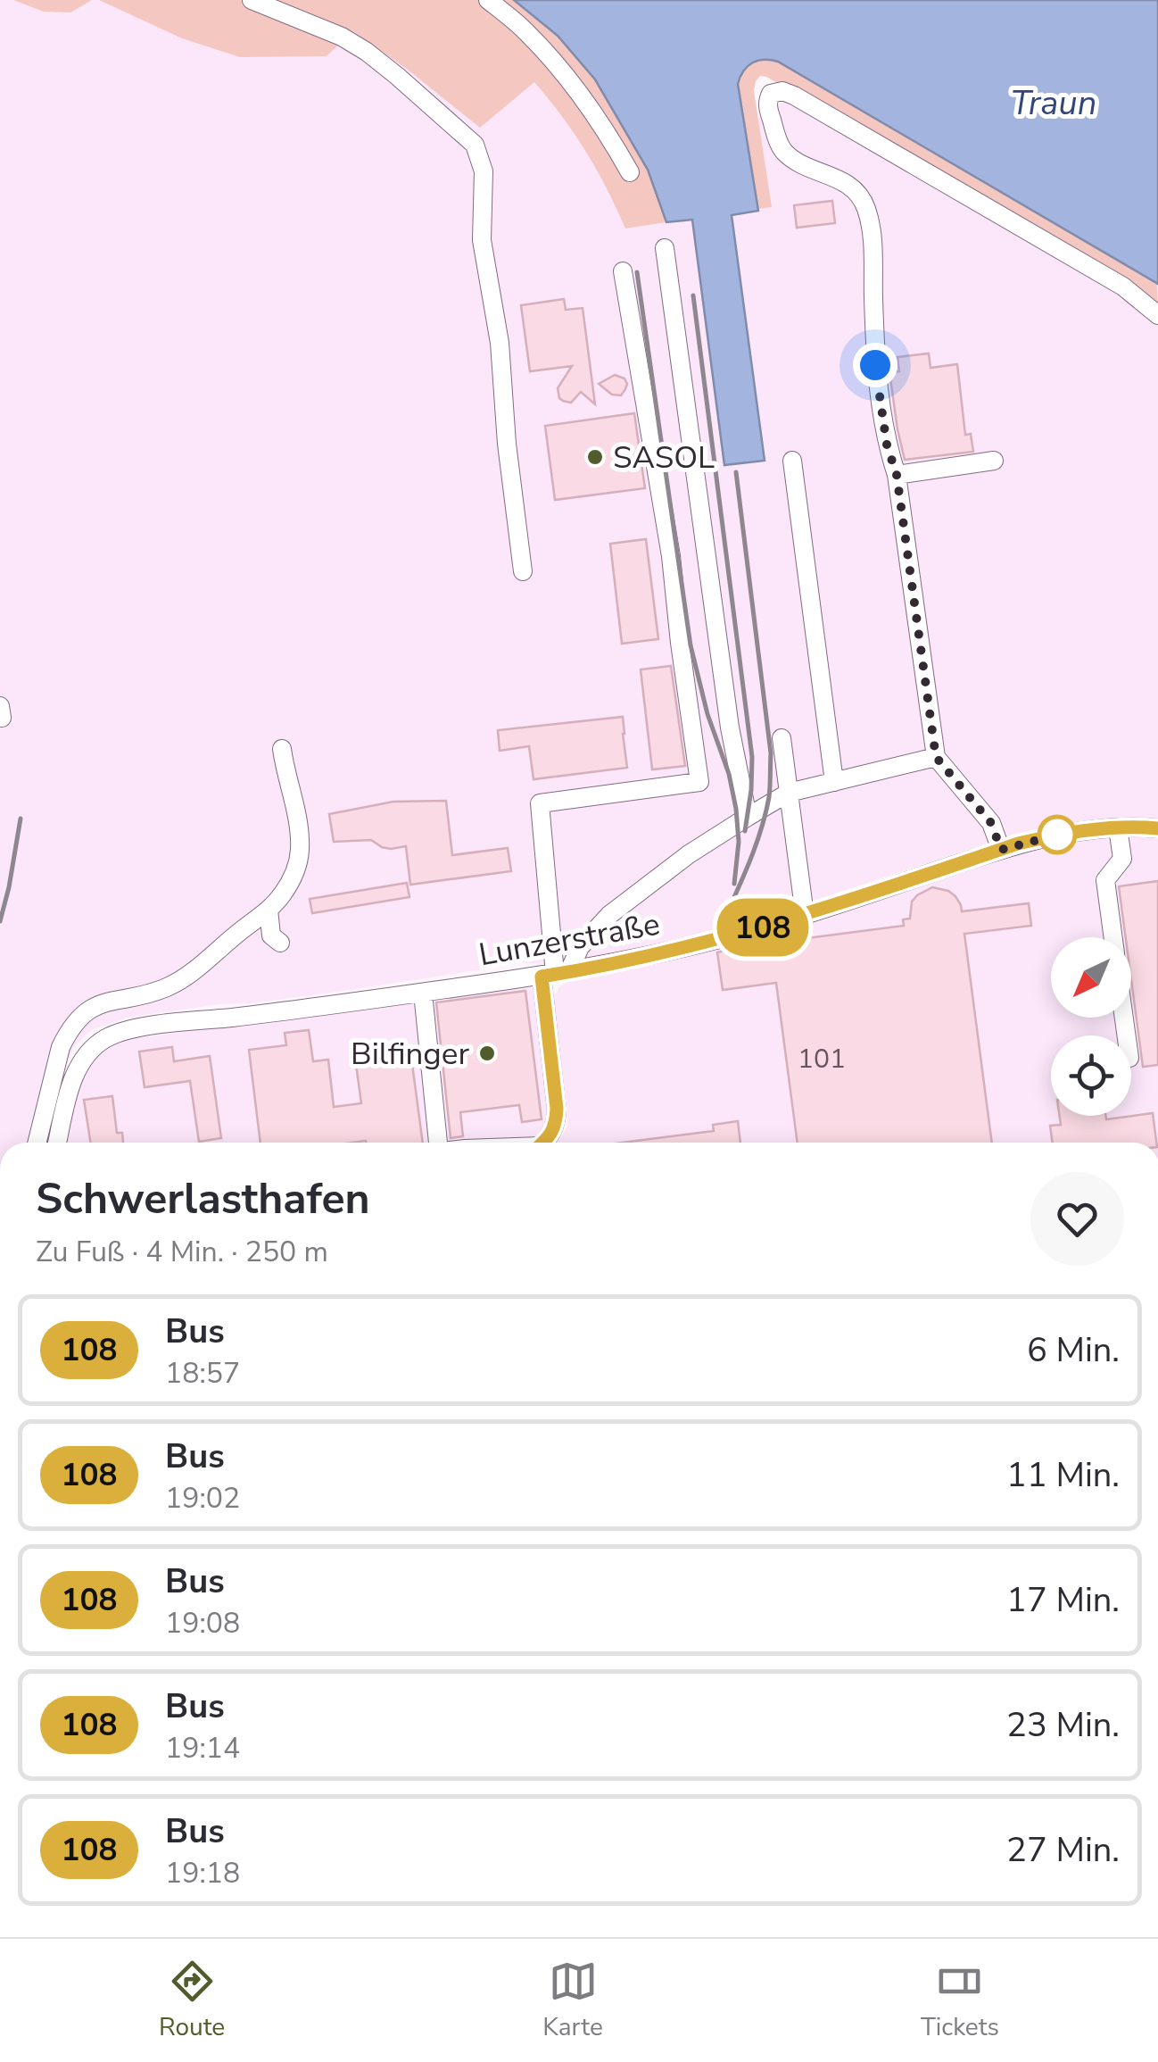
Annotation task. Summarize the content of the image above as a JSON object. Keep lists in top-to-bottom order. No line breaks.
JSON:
{"streets":{"street":["Lunzerstraße"]},"water":["Traun"],"places":["SASOL","Bilfinger"],"lines":["bus line 108"],"house_numbers":["101"],"north":"bottom left","page":{"on_map":"108","heading":["Schwerlasthafen","Zu Fuß · 4 Min. · 250 m"],"list":[{"mark":"108","name":"Bus","note":"18:57","value":"6 Min."},{"mark":"108","name":"Bus","note":"19:02","value":"11 Min."},{"mark":"108","name":"Bus","note":"19:08","value":"17 Min."},{"mark":"108","name":"Bus","note":"19:14","value":"23 Min."},{"mark":"108","name":"Bus","note":"19:18","value":"27 Min."}],"tabs":["Route","Karte","Tickets"]}}
